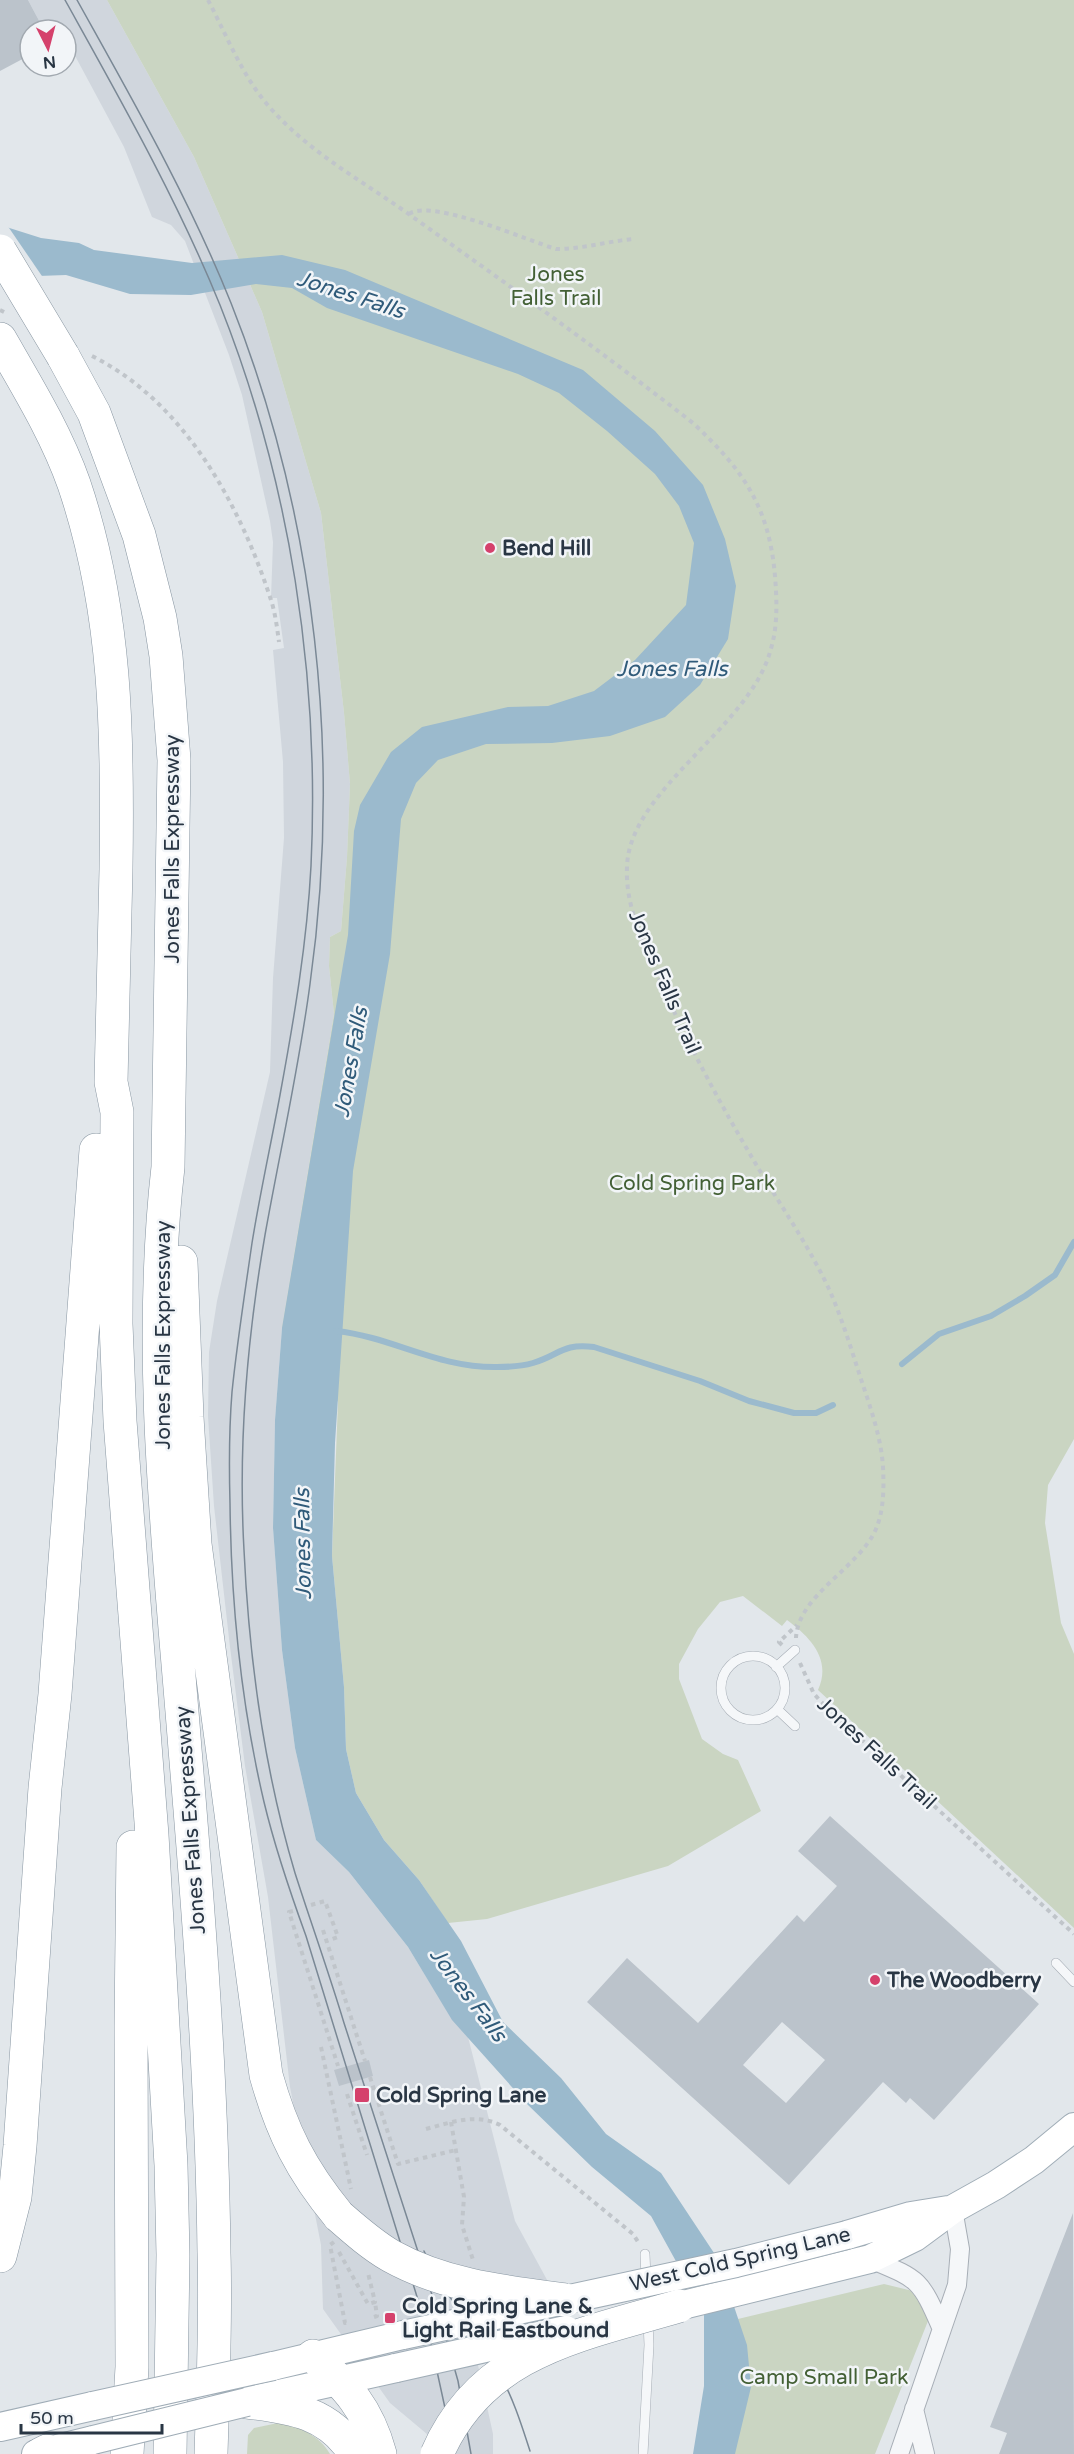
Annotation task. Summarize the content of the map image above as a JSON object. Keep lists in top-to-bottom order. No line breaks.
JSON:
{"streets":{"highway":["Jones Falls Expressway"],"main road":["West Cold Spring Lane"],"path":["Jones Falls Trail"]},"water":["Jones Falls"],"parks":["Jones Falls Trail","Cold Spring Park","Camp Small Park"],"places":{"other":["Bend Hill","The Woodberry"],"transit":["Cold Spring Lane","Cold Spring Lane & Light Rail Eastbound"]},"scale_bar":"50 m","north":"bottom"}
